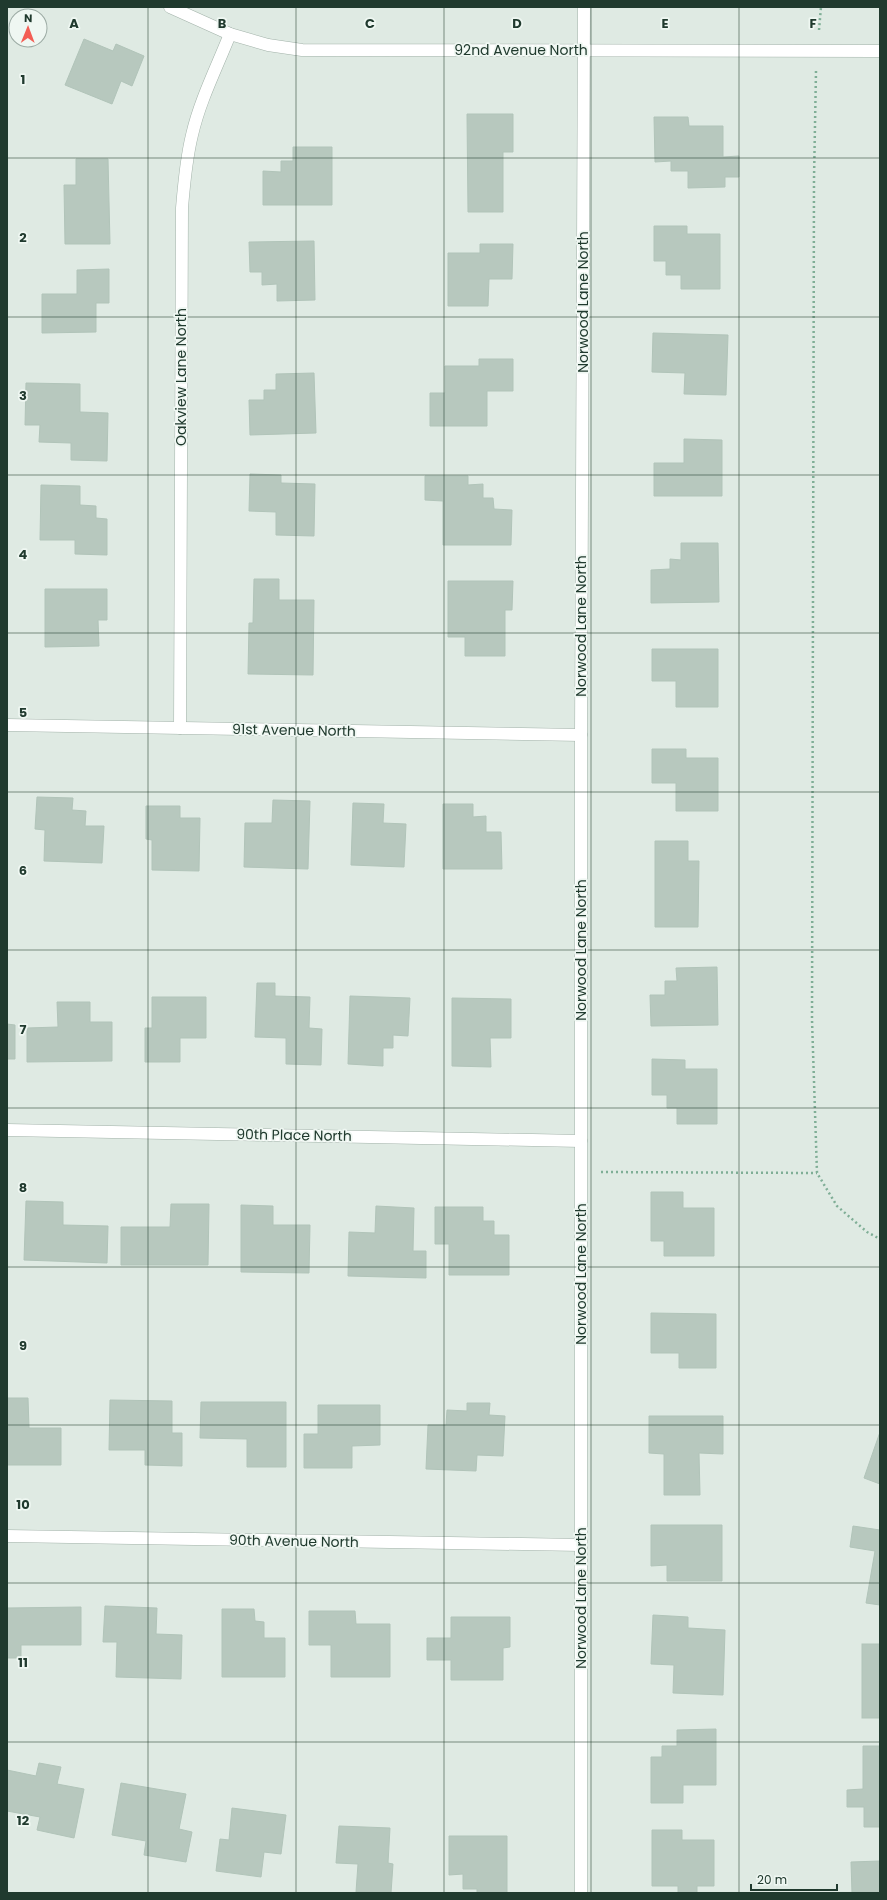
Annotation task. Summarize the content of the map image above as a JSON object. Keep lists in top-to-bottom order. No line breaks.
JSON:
{"streets":{"street":["92nd Avenue North","Norwood Lane North","Oakview Lane North","91st Avenue North","90th Place North","90th Avenue North"]},"crossings":[["92nd Avenue North","Norwood Lane North"],["92nd Avenue North","Oakview Lane North"],["Norwood Lane North","91st Avenue North"],["Norwood Lane North","90th Place North"],["Norwood Lane North","90th Avenue North"],["Oakview Lane North","91st Avenue North"]],"scale_bar":"20 m","north":"top","grid":{"columns":["A","B","C","D","E","F"],"rows":["1","2","3","4","5","6","7","8","9","10","11","12"]}}
